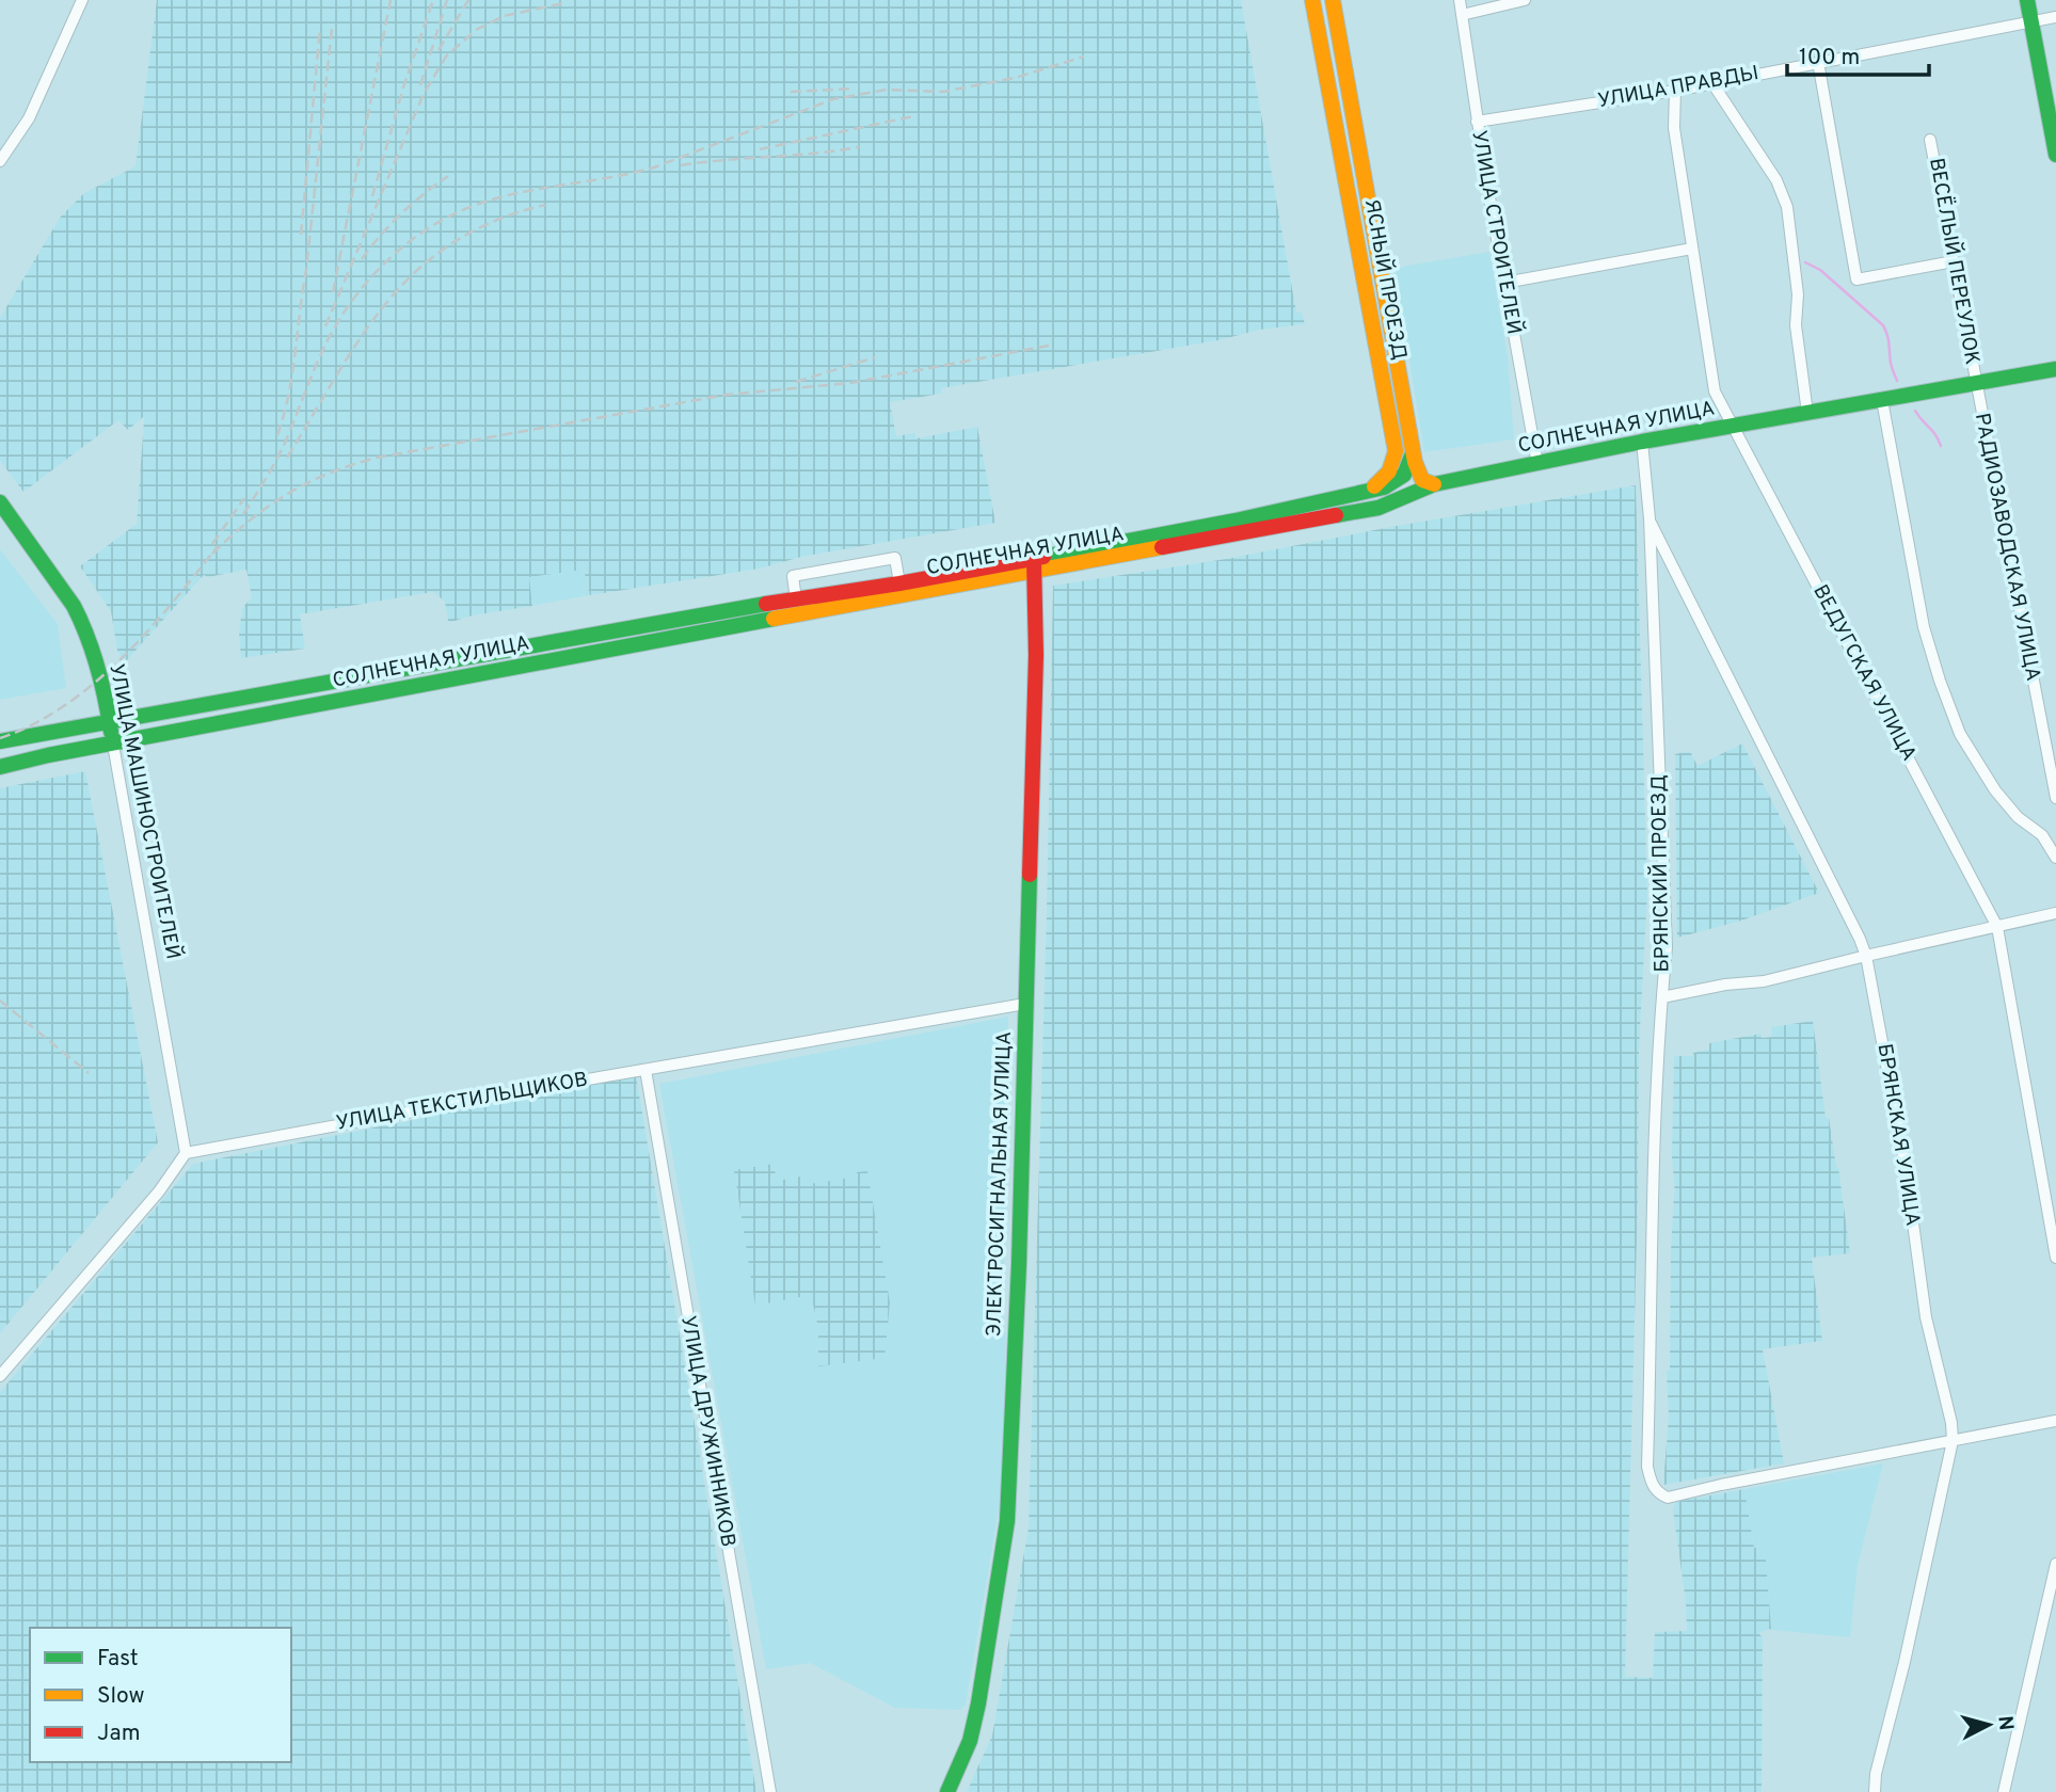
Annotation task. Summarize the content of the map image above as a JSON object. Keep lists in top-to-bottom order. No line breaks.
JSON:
{"streets":{"main road":["ЯСНЫЙ ПРОЕЗД","СОЛНЕЧНАЯ УЛИЦА","УЛИЦА МАШИНОСТРОИТЕЛЕЙ","ЭЛЕКТРОСИГНАЛЬНАЯ УЛИЦА"],"street":["УЛИЦА ПРАВДЫ","УЛИЦА СТРОИТЕЛЕЙ","ВЕСЁЛЫЙ ПЕРЕУЛОК","РАДИОЗАВОДСКАЯ УЛИЦА","ВЕДУГСКАЯ УЛИЦА","БРЯНСКИЙ ПРОЕЗД","УЛИЦА ТЕКСТИЛЬЩИКОВ","БРЯНСКАЯ УЛИЦА","УЛИЦА ДРУЖИННИКОВ"]},"crossings":[["УЛИЦА ПРАВДЫ","УЛИЦА СТРОИТЕЛЕЙ"],["УЛИЦА ПРАВДЫ","ВЕДУГСКАЯ УЛИЦА"],["УЛИЦА СТРОИТЕЛЕЙ","СОЛНЕЧНАЯ УЛИЦА"],["ВЕСЁЛЫЙ ПЕРЕУЛОК","СОЛНЕЧНАЯ УЛИЦА"],["ВЕСЁЛЫЙ ПЕРЕУЛОК","РАДИОЗАВОДСКАЯ УЛИЦА"],["ЯСНЫЙ ПРОЕЗД","СОЛНЕЧНАЯ УЛИЦА"],["СОЛНЕЧНАЯ УЛИЦА","РАДИОЗАВОДСКАЯ УЛИЦА"],["СОЛНЕЧНАЯ УЛИЦА","ВЕДУГСКАЯ УЛИЦА"],["СОЛНЕЧНАЯ УЛИЦА","УЛИЦА МАШИНОСТРОИТЕЛЕЙ"],["СОЛНЕЧНАЯ УЛИЦА","БРЯНСКИЙ ПРОЕЗД"],["СОЛНЕЧНАЯ УЛИЦА","ЭЛЕКТРОСИГНАЛЬНАЯ УЛИЦА"],["УЛИЦА МАШИНОСТРОИТЕЛЕЙ","УЛИЦА ТЕКСТИЛЬЩИКОВ"],["БРЯНСКИЙ ПРОЕЗД","БРЯНСКАЯ УЛИЦА"],["УЛИЦА ТЕКСТИЛЬЩИКОВ","ЭЛЕКТРОСИГНАЛЬНАЯ УЛИЦА"],["УЛИЦА ТЕКСТИЛЬЩИКОВ","УЛИЦА ДРУЖИННИКОВ"]],"legend":["Fast","Slow","Jam"],"scale_bar":"100 m","north":"right"}
